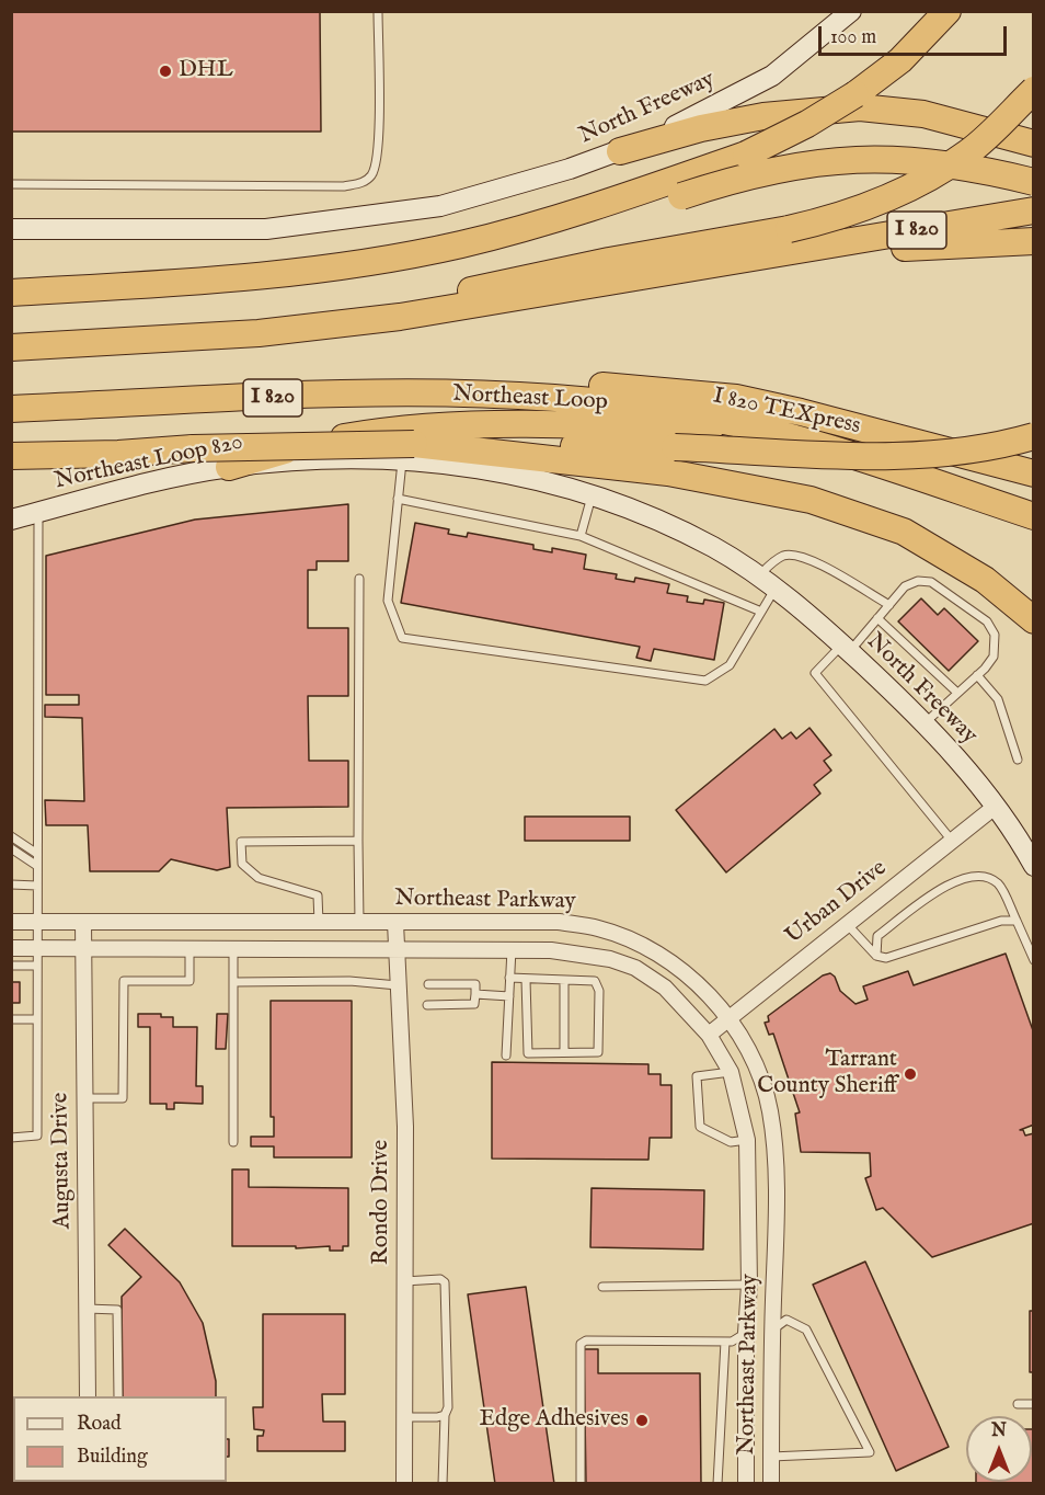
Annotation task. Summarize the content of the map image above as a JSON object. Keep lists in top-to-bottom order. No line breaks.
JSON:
{"streets":{"highway":["I 820","Northeast Loop","I 820 TEXpress"],"main road":["North Freeway","Northeast Loop 820"],"street":["Northeast Parkway","Urban Drive","Augusta Drive","Rondo Drive"]},"crossings":[["North Freeway","Northeast Loop 820"],["North Freeway","Urban Drive"],["Northeast Loop","I 820 TEXpress"],["Northeast Parkway","Urban Drive"],["Northeast Parkway","Augusta Drive"],["Northeast Parkway","Rondo Drive"]],"places":["DHL","Tarrant County Sheriff","Edge Adhesives"],"legend":["Road","Building"],"scale_bar":"100 m","north":"top"}
